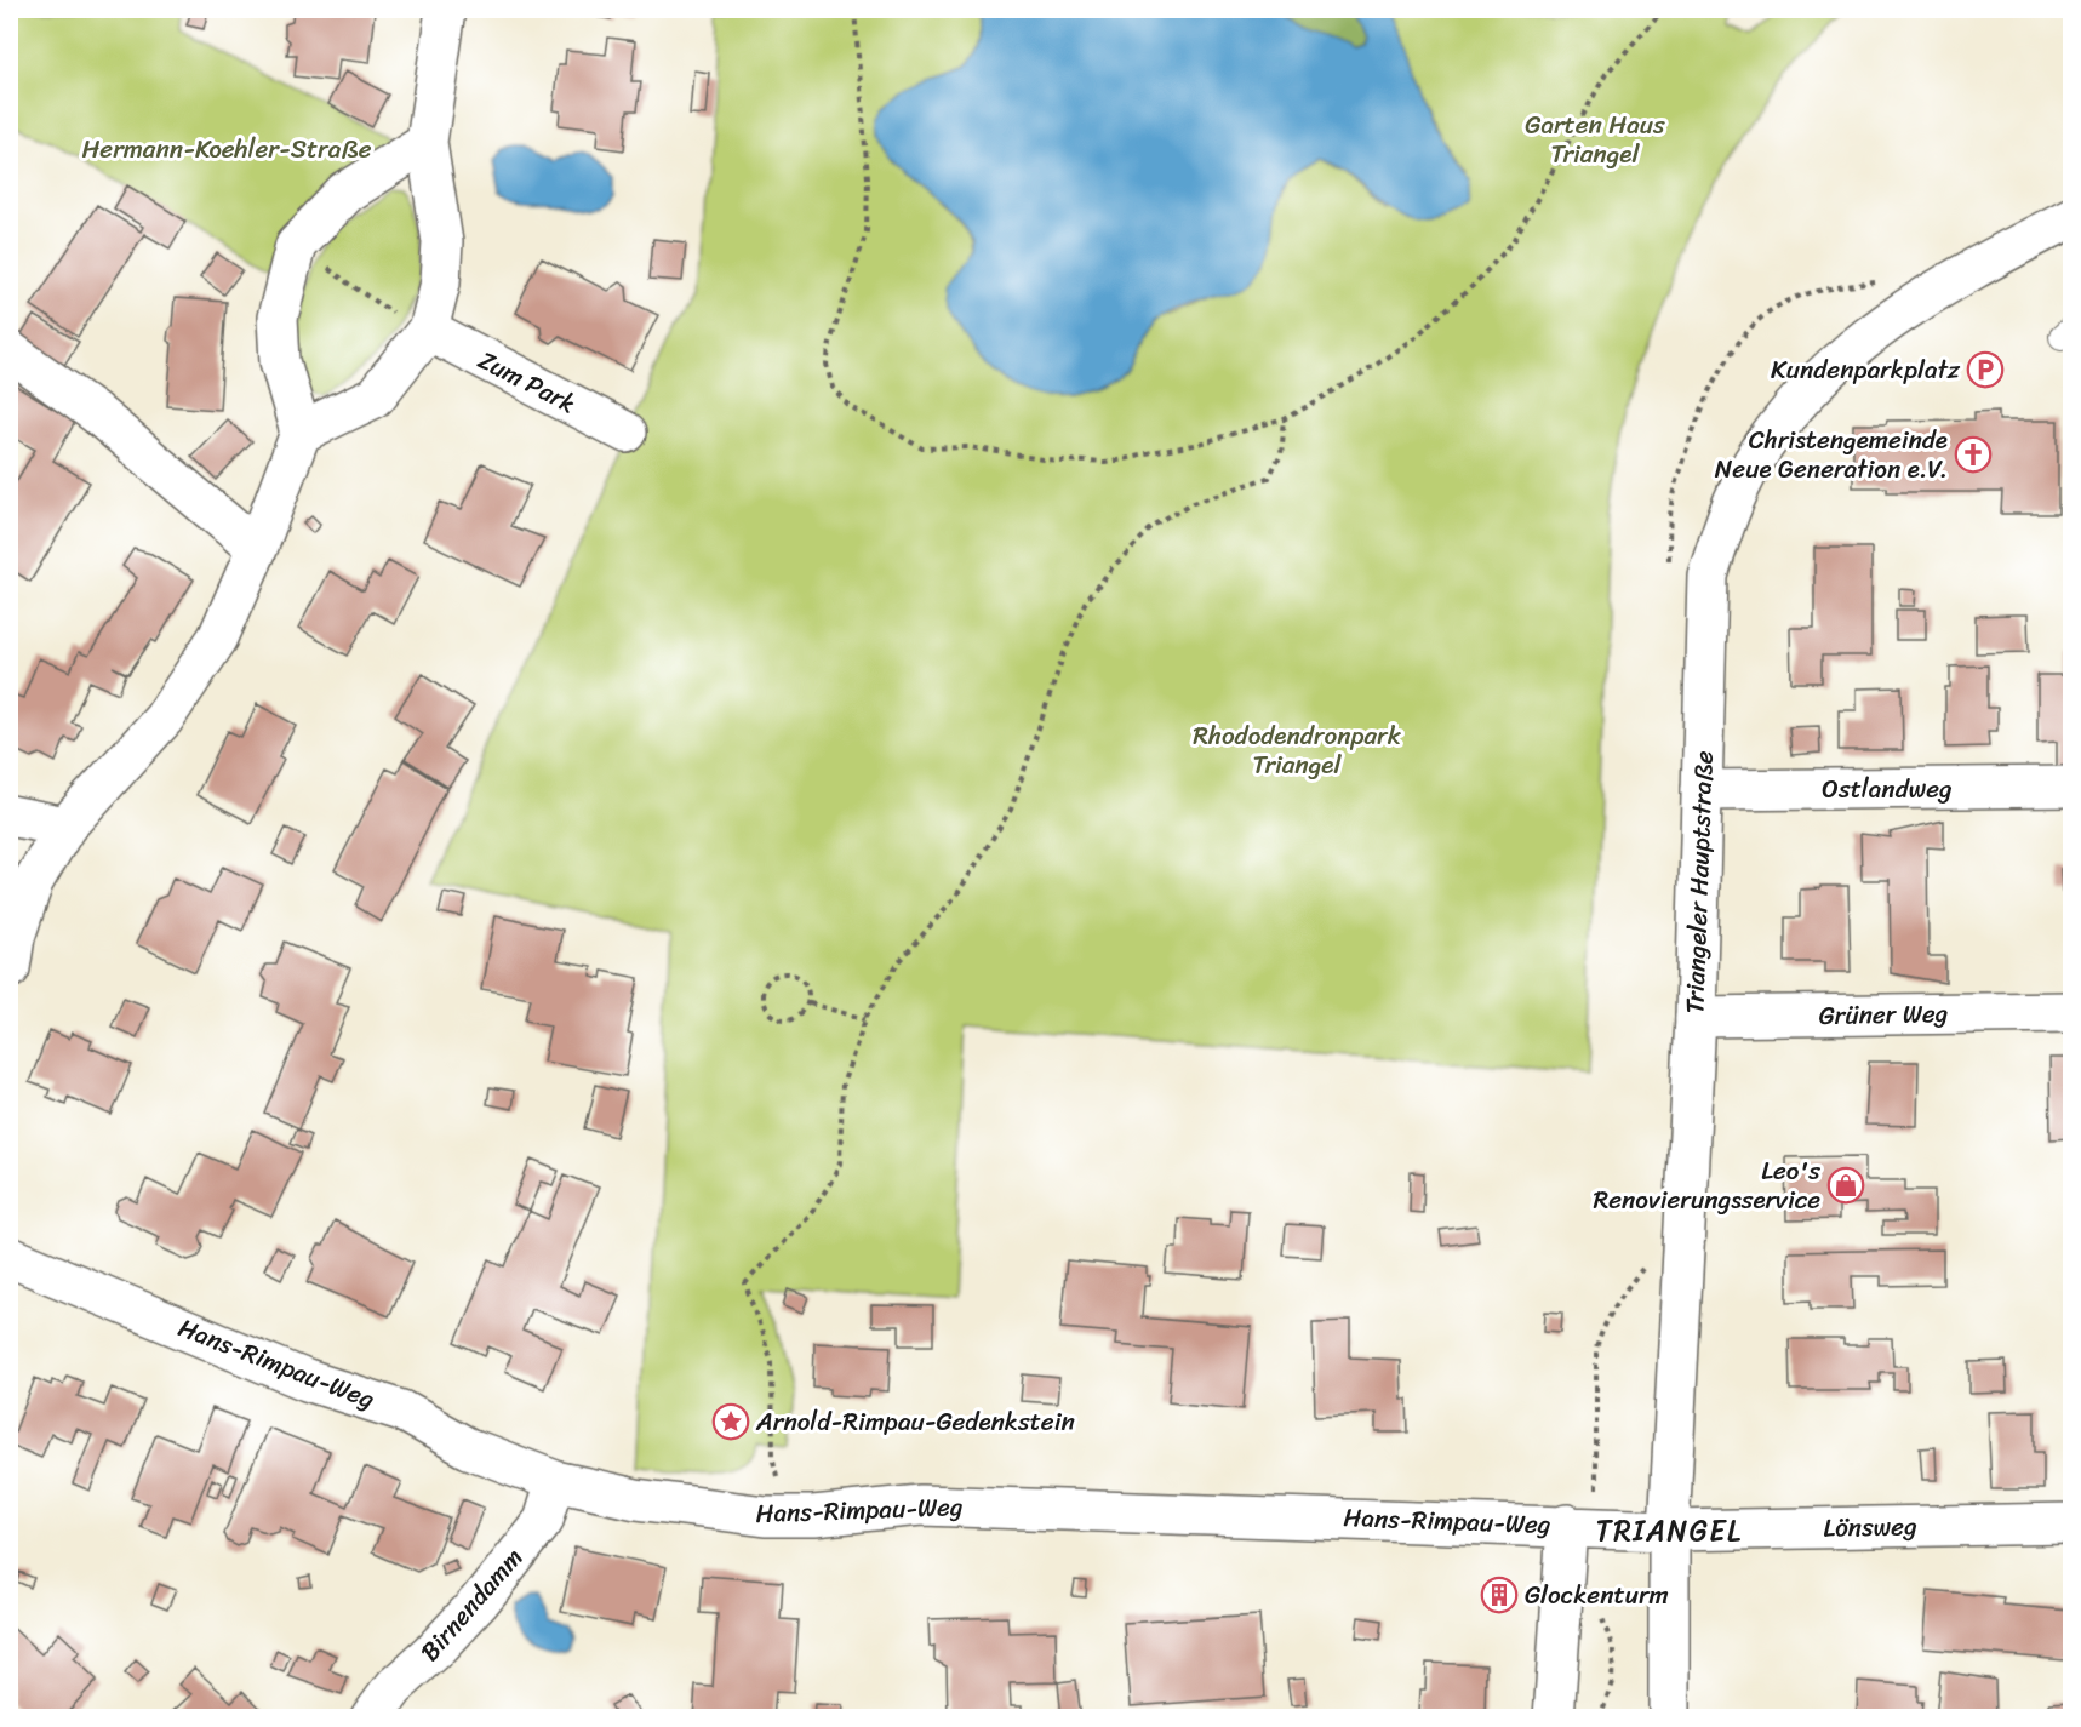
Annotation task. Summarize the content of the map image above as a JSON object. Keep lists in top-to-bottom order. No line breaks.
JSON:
{"streets":{"street":["Zum Park","Ostlandweg","Triangeler Hauptstraße","Grüner Weg","Hans-Rimpau-Weg","Lönsweg","Birnendamm"]},"crossings":[["Ostlandweg","Triangeler Hauptstraße"],["Triangeler Hauptstraße","Grüner Weg"],["Triangeler Hauptstraße","Hans-Rimpau-Weg"],["Triangeler Hauptstraße","Lönsweg"],["Hans-Rimpau-Weg","Lönsweg"],["Hans-Rimpau-Weg","Birnendamm"]],"districts":["TRIANGEL"],"parks":["Garten Haus Triangel","Hermann-Koehler-Straße","Rhododendronpark Triangel"],"places":{"parking":["Kundenparkplatz"],"church":["Christengemeinde Neue Generation e.V."],"shop":["Leo's Renovierungsservice"],"place":["Arnold-Rimpau-Gedenkstein"],"building":["Glockenturm"]}}
